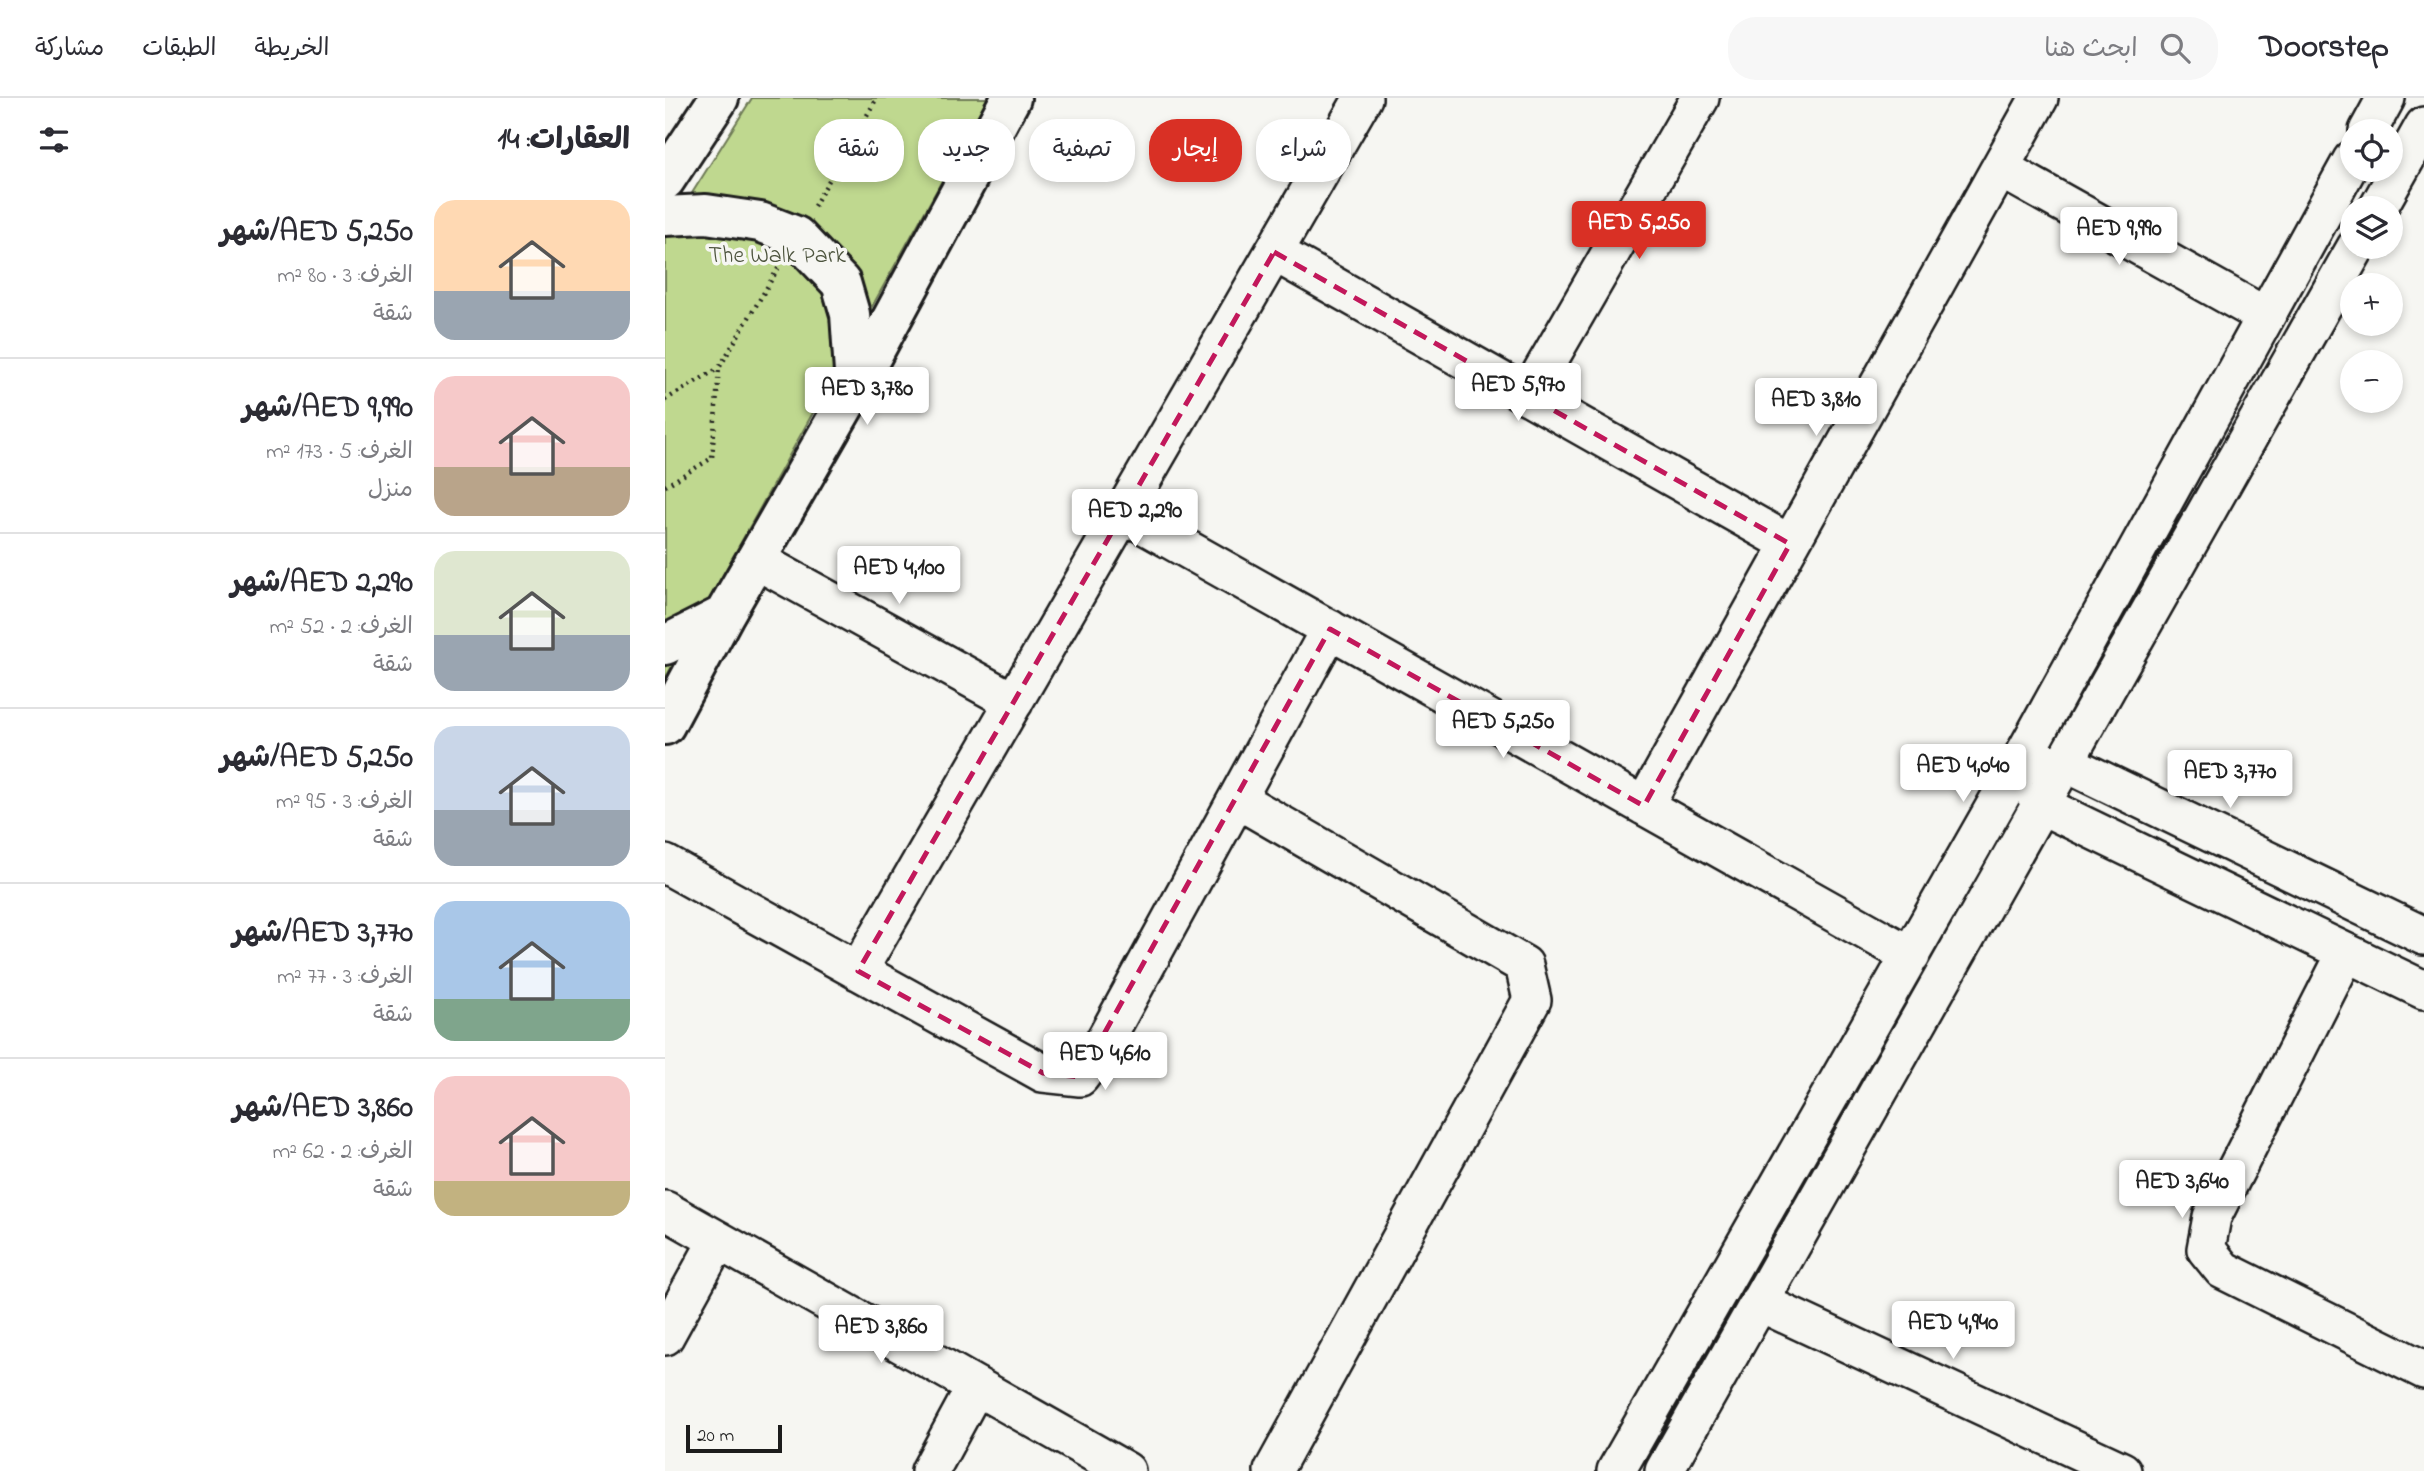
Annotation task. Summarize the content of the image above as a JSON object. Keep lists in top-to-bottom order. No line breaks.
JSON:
{"parks":["The Walk Park"],"scale_bar":"20 m","page":{"header":"Doorstep","search":"ابحث هنا","nav":["الخريطة","الطبقات","مشاركة"],"heading":"العقارات: 14","map_buttons":["+","−"],"chip":["شراء","إيجار","تصفية","جديد","شقة"],"list":[{"name":"AED 5,250/شهر","note":"الغرف: 3 · 80 m² · شقة"},{"name":"AED 9,990/شهر","note":"الغرف: 5 · 173 m² · منزل"},{"name":"AED 2,290/شهر","note":"الغرف: 2 · 52 m² · شقة"},{"name":"AED 5,250/شهر","note":"الغرف: 3 · 95 m² · شقة"},{"name":"AED 3,770/شهر","note":"الغرف: 3 · 77 m² · شقة"},{"name":"AED 3,860/شهر","note":"الغرف: 2 · 62 m² · شقة"}],"price":["AED 5,250","AED 9,990","AED 5,970","AED 3,780","AED 3,810","AED 2,290","AED 4,100","AED 5,250","AED 4,040","AED 3,770","AED 4,610","AED 3,640","AED 4,940","AED 3,860"],"scale":"20 m"}}
